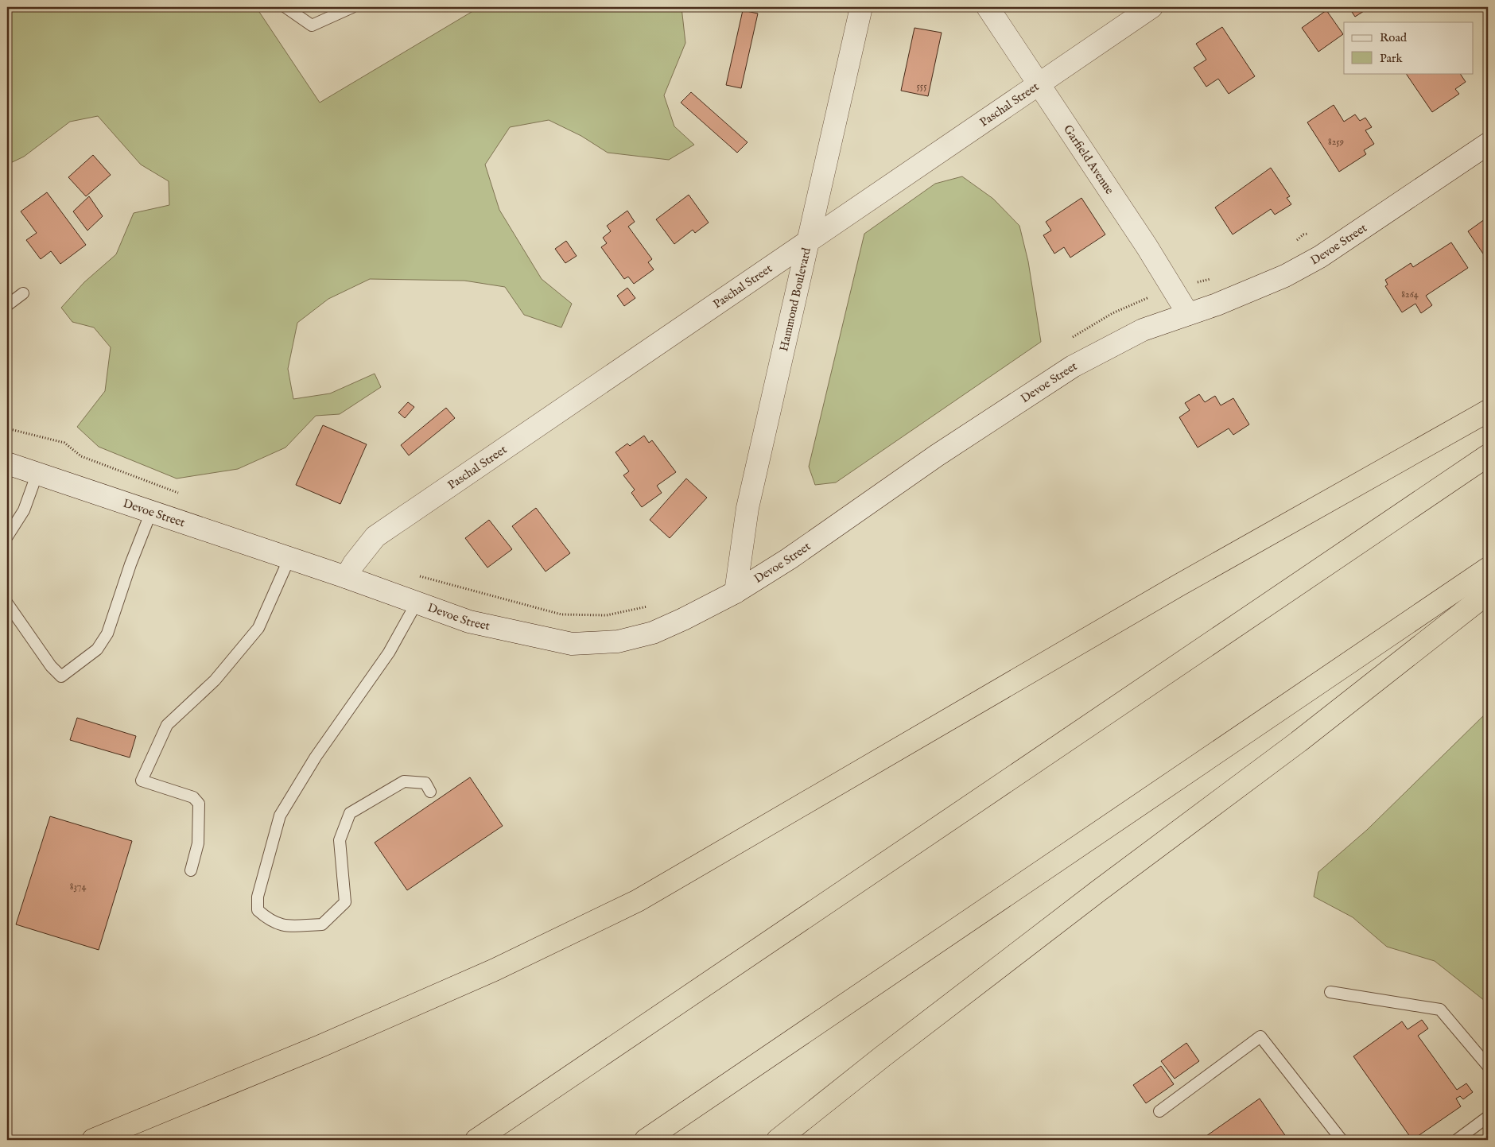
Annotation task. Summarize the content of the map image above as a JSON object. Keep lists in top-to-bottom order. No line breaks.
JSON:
{"streets":{"street":["Paschal Street","Garfield Avenue","Devoe Street","Hammond Boulevard"]},"crossings":[["Paschal Street","Garfield Avenue"],["Paschal Street","Devoe Street"],["Paschal Street","Hammond Boulevard"],["Garfield Avenue","Devoe Street"],["Devoe Street","Hammond Boulevard"]],"house_numbers":["555","8259","8264","8374"],"legend":["Road","Park"]}
